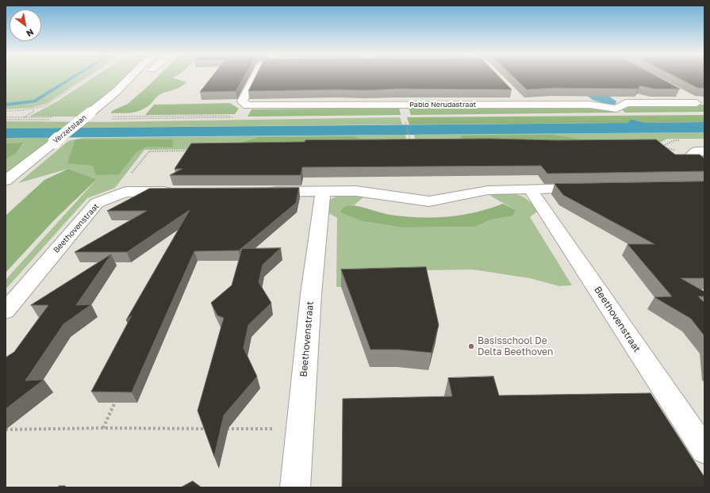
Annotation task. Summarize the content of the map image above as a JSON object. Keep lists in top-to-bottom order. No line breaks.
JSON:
{"streets":{"street":["Pablo Nerudastraat","Verzetslaan","Beethovenstraat"]},"places":["Basisschool De Delta Beethoven"],"north":"bottom right"}
